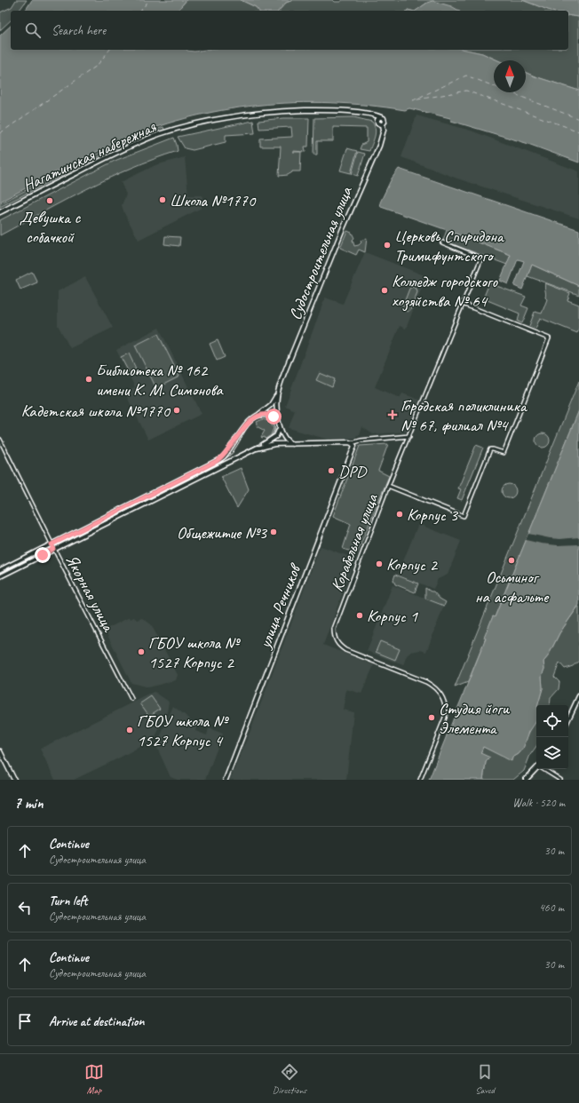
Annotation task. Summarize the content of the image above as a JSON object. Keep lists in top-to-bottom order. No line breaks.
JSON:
{"streets":{"street":["Нагатинская набережная","Судостроительная улица","Корабельная улица","Якорная улица","улица Речников"]},"crossings":[["Нагатинская набережная","Судостроительная улица"]],"places":{"other":["Школа №1770","Девушка с собачкой","Церковь Спиридона Тримифунтского","Колледж городского хозяйства № 64","Библиотека № 162 имени К. М. Симонова","Кадетская школа №1770","DPD","Корпус 3","Общежитие №3","Осьминог на асфальте","Корпус 2","Корпус 1","ГБОУ школа № 1527 Корпус 2","Студия йоги Элемента","ГБОУ школа № 1527 Корпус 4"],"health":["Городская поликлиника № 67, филиал №4"]},"north":"top","page":{"search":"Search here","heading":["7 min","Walk · 520 m"],"list":[["Continue","Судостроительная улица","30 m"],["Turn left","Судостроительная улица","460 m"],["Continue","Судостроительная улица","30 m"],"Arrive at destination"],"nav":["Map","Directions","Saved"]}}
